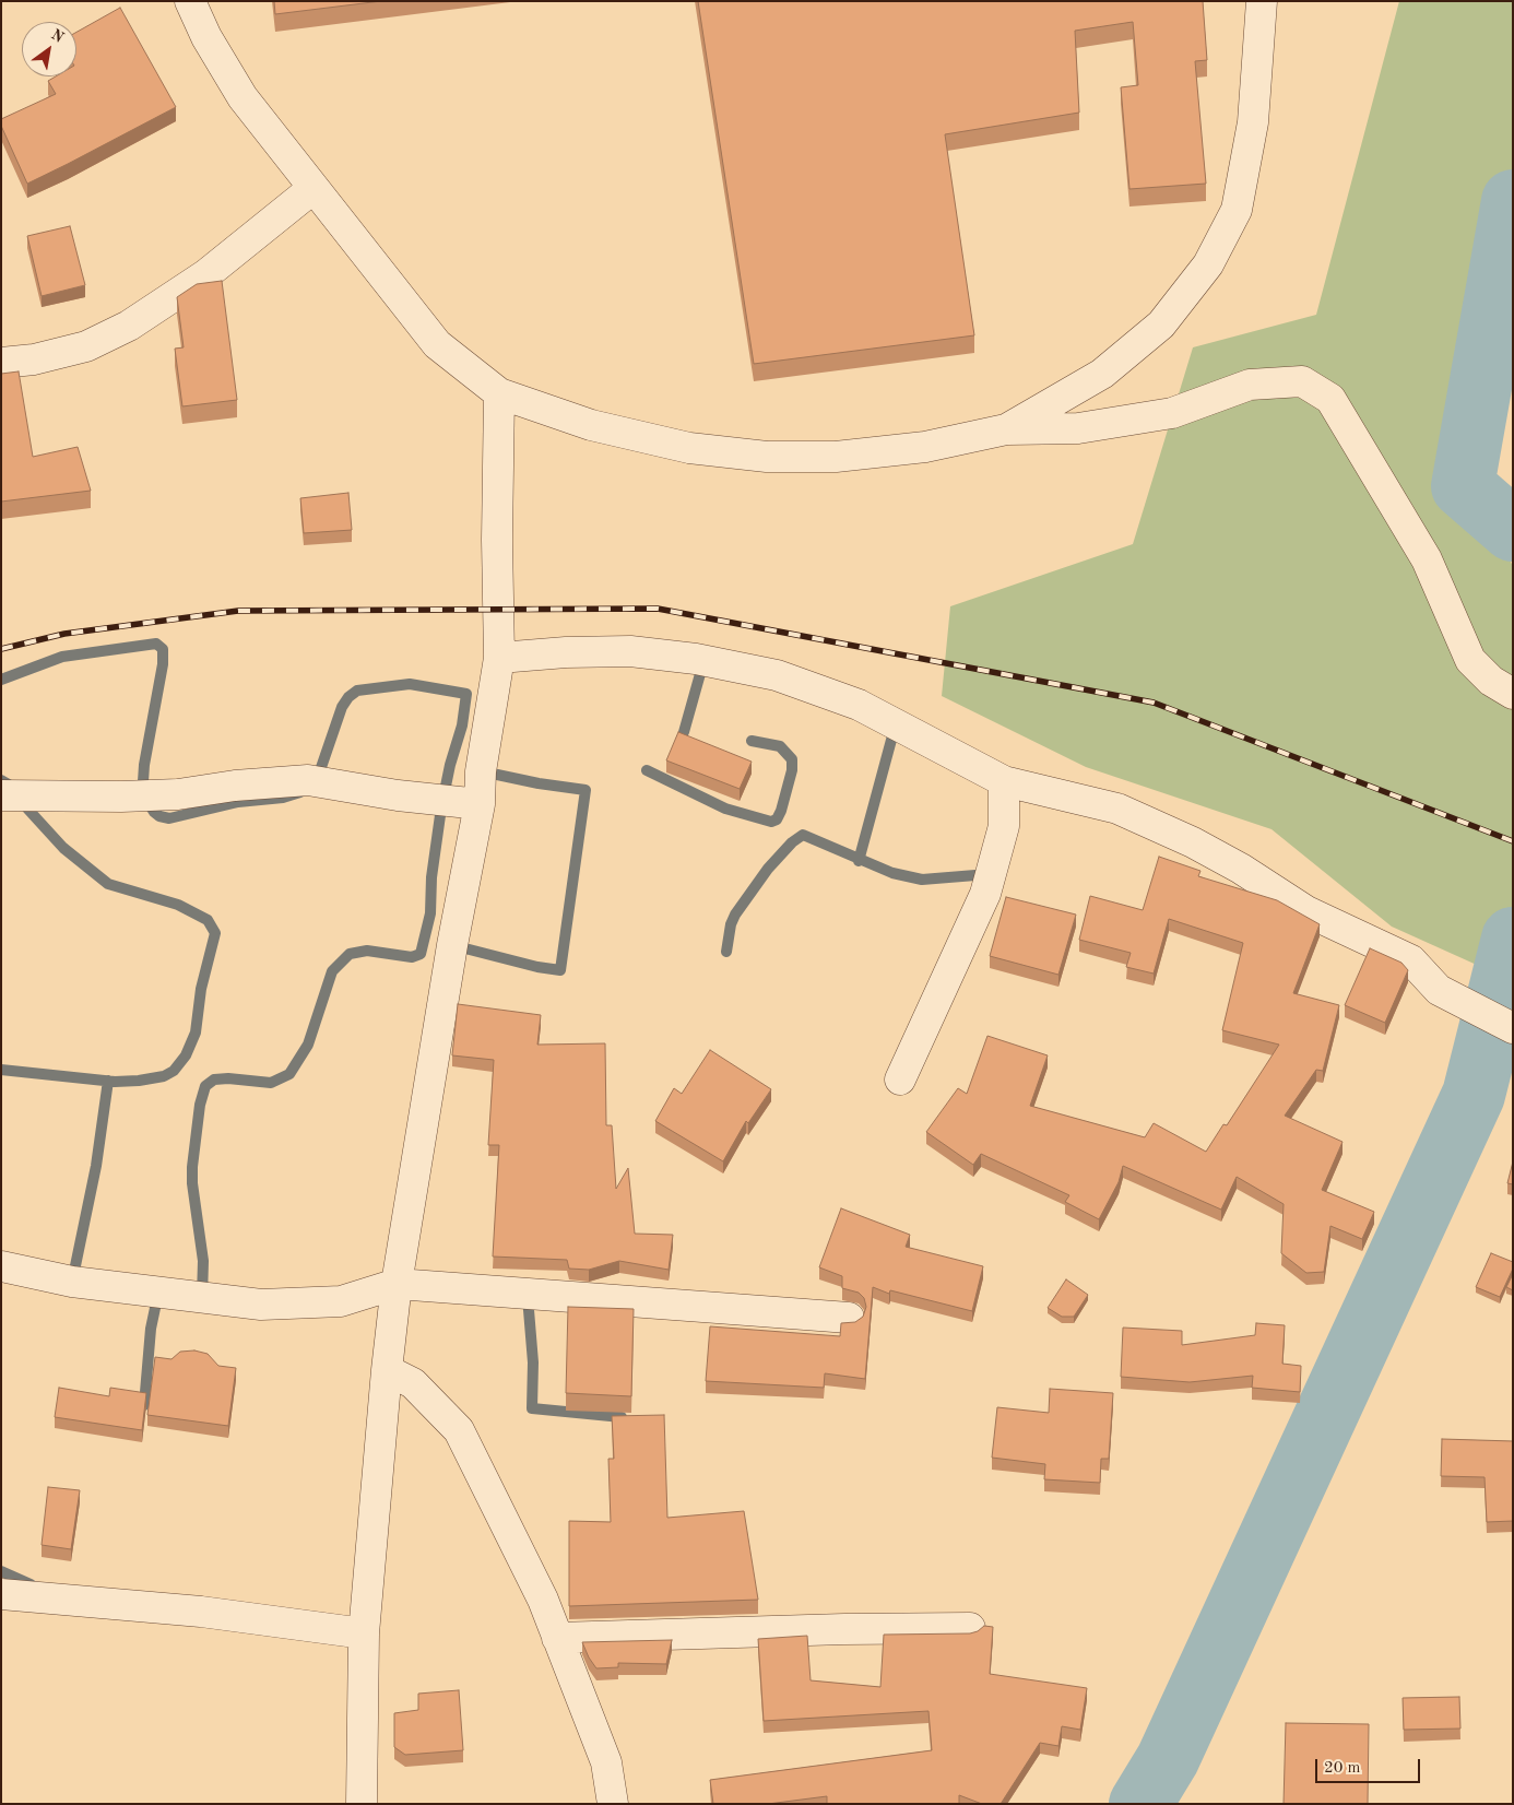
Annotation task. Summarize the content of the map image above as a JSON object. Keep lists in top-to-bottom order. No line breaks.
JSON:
{"scale_bar":"20 m","north":"top right"}
